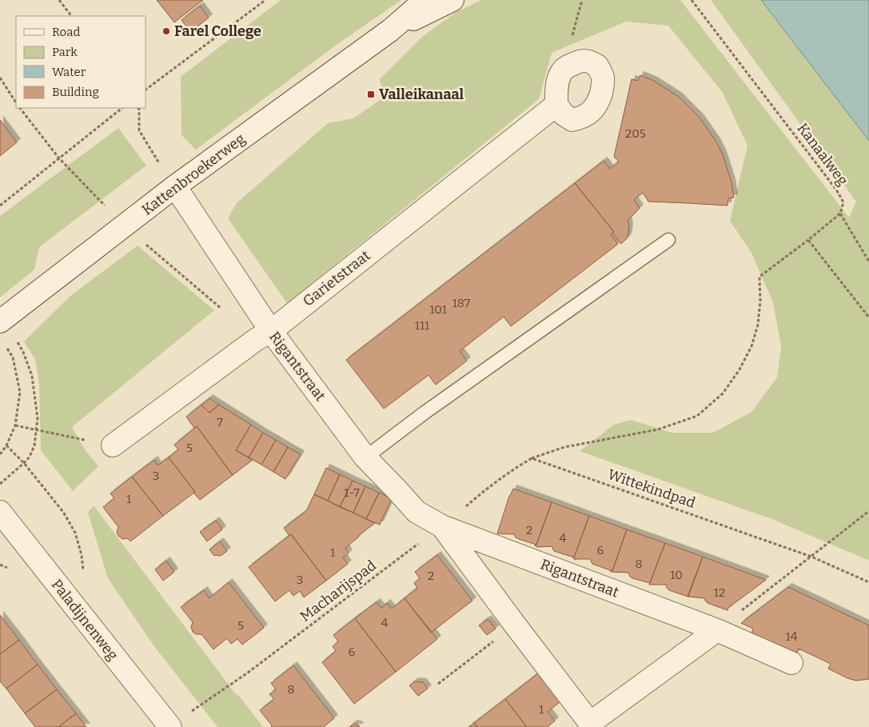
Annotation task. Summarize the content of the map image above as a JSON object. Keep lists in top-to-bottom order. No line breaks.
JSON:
{"streets":{"street":["Kattenbroekerweg","Garietstraat","Rigantstraat","Paladijnenweg"],"path":["Kanaalweg","Wittekindpad","Macharijspad"]},"crossings":[["Kattenbroekerweg","Rigantstraat"],["Garietstraat","Rigantstraat"],["Rigantstraat","Macharijspad"],["Macharijspad","Paladijnenweg"]],"places":{"other":["Farel College"],"transit":["Valleikanaal"]},"house_numbers":["205","187","101","111","7","5","3","1-7","1","2","4","6","1","8","10","2","3","12","4","5","14","6","8","1"],"legend":["Road","Park","Water","Building"]}
